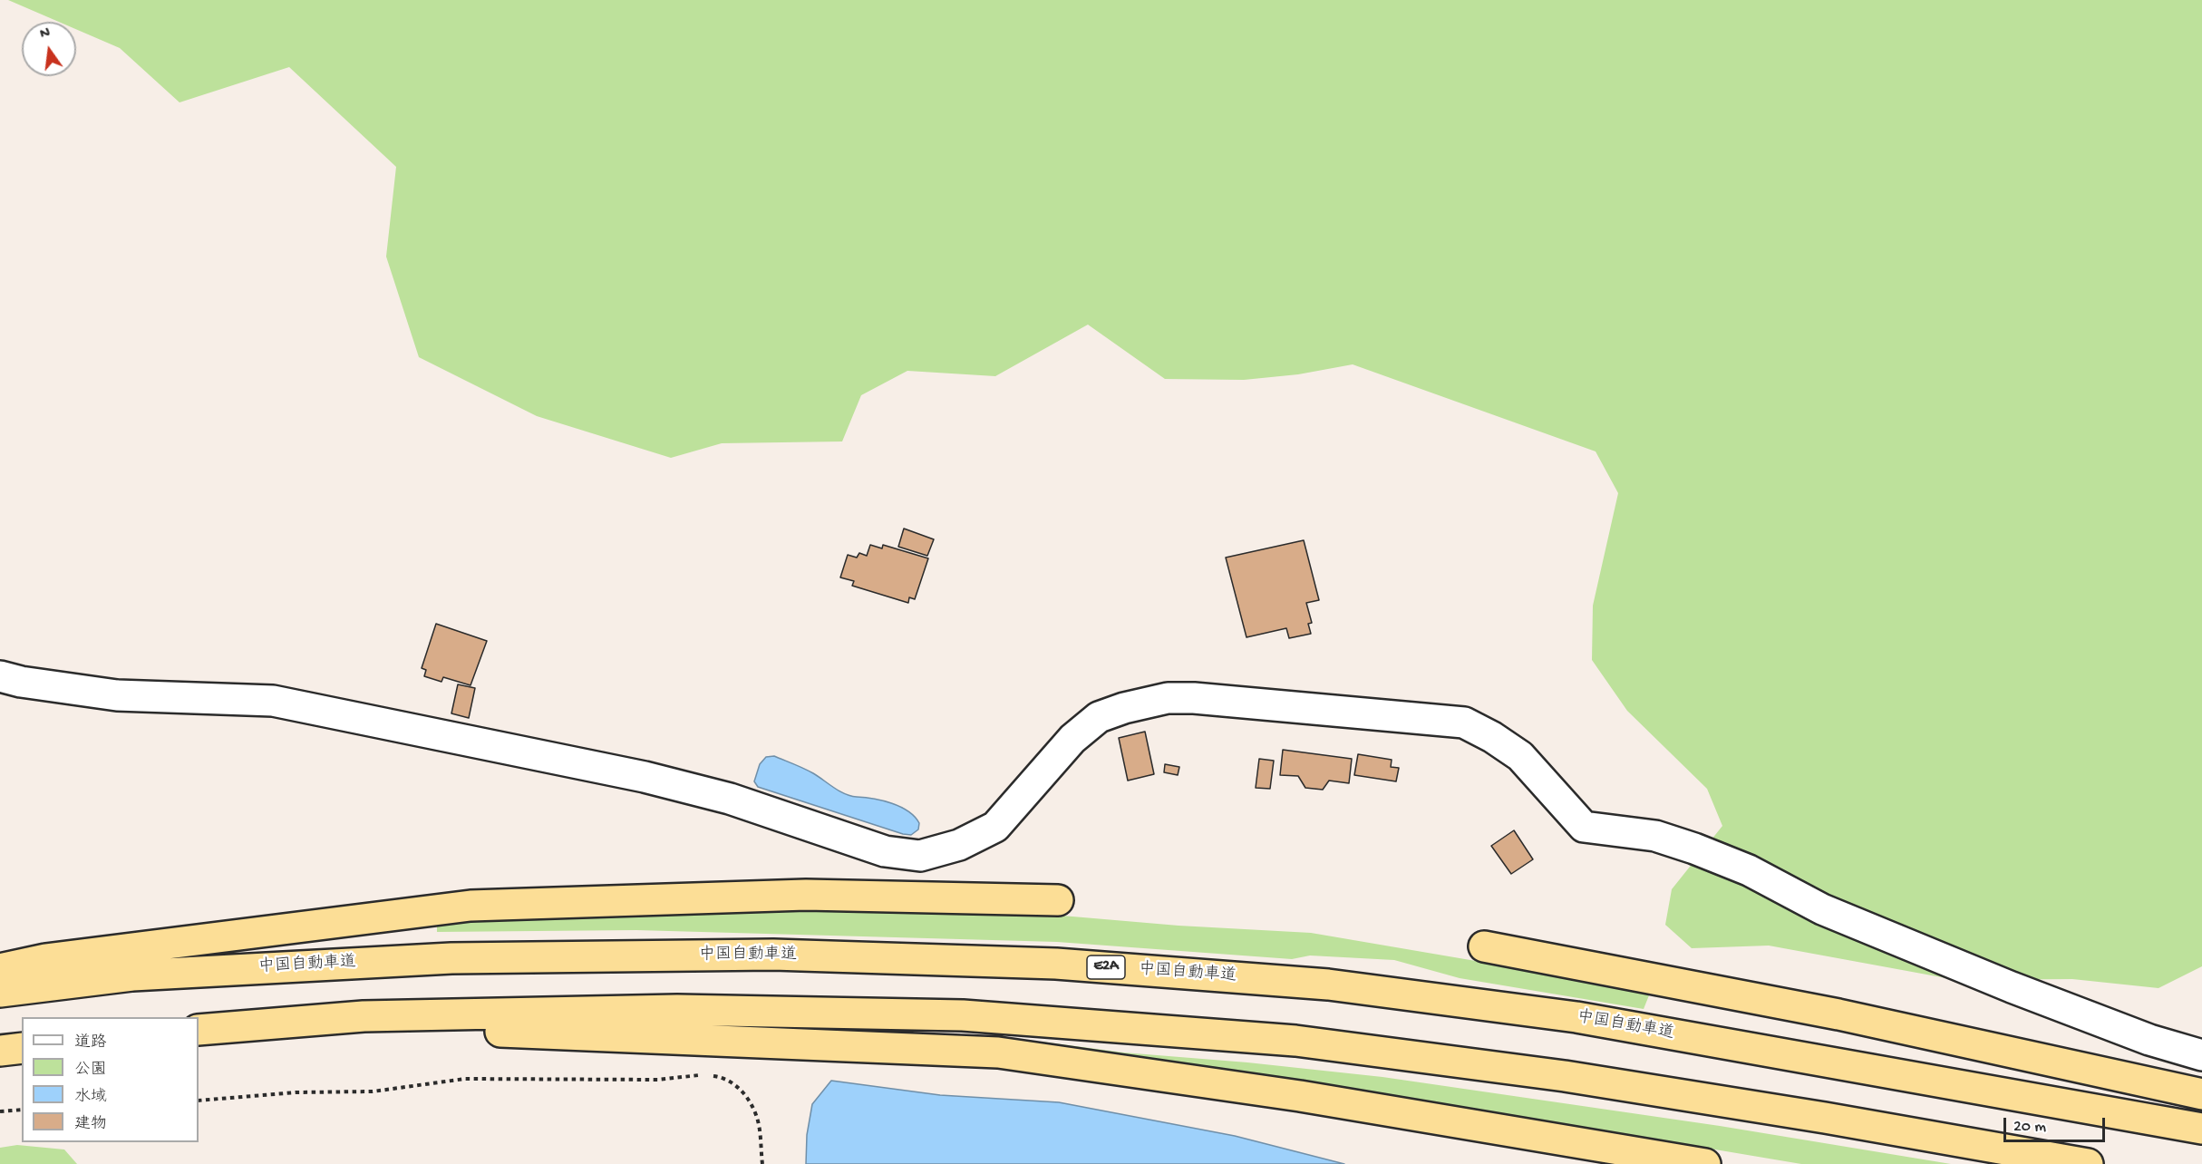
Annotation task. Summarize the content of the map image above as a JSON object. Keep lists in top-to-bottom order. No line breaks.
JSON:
{"streets":{"highway":["中国自動車道","E2A"]},"legend":["道路","公園","水域","建物"],"scale_bar":"20 m","north":"top"}
